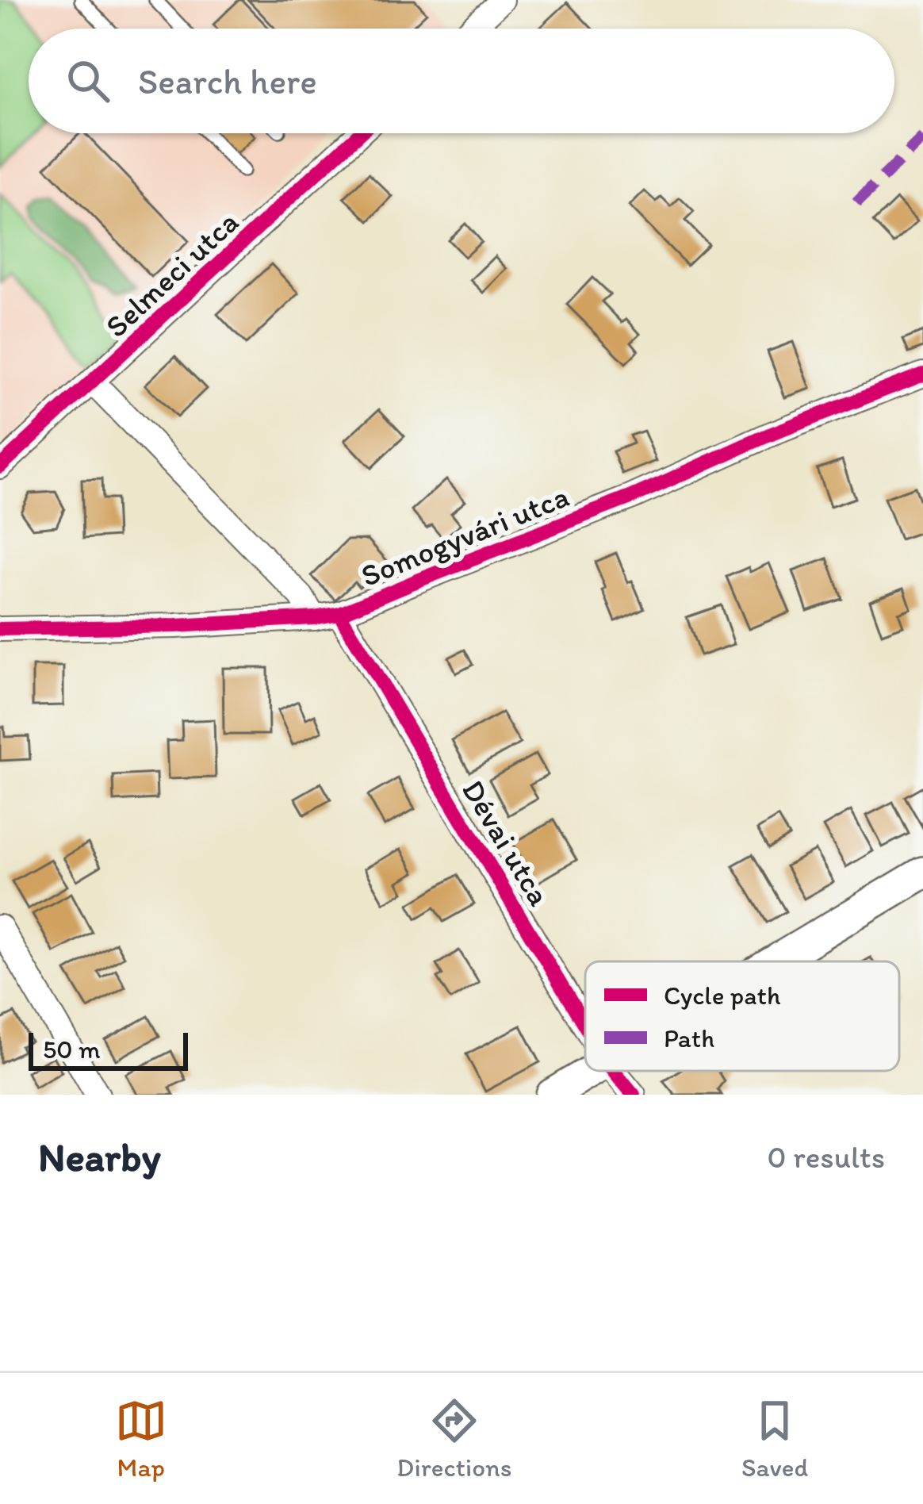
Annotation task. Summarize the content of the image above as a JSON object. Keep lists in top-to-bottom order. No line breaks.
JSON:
{"streets":{"street":["Selmeci utca","Somogyvári utca","Dévai utca"]},"crossings":[["Somogyvári utca","Dévai utca"]],"legend":["Cycle path","Path"],"scale_bar":"50 m","page":{"search":"Search here","scale":"50 m","heading":["Nearby","0 results"],"nav":["Map","Directions","Saved"]}}
